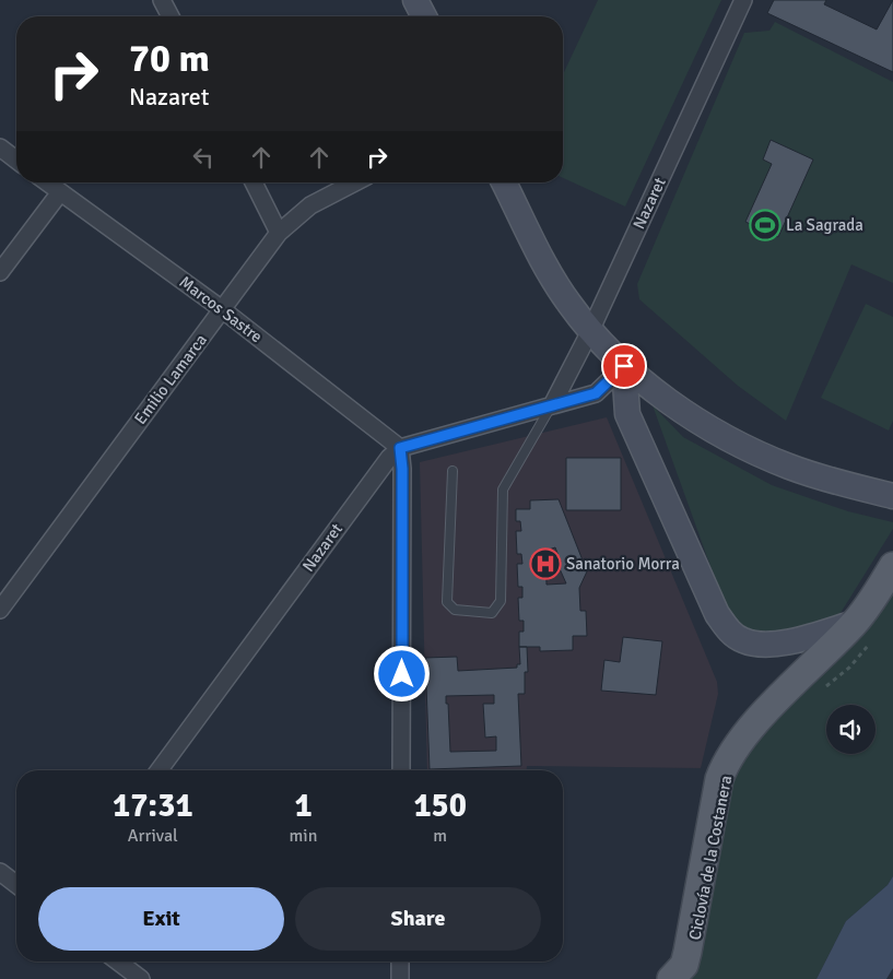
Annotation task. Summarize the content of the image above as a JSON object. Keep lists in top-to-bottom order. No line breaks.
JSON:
{"streets":{"street":["Nazaret","Marcos Sastre","Emilio Lamarca"]},"crossings":[["Nazaret","Marcos Sastre"],["Marcos Sastre","Emilio Lamarca"]],"places":{"sports":["La Sagrada"],"hospital":["Sanatorio Morra"]},"page":{"turn":["70 m","Nazaret"],"eta":["17:31","Arrival","1","min","150","m"],"buttons":["Exit","Share"]}}
